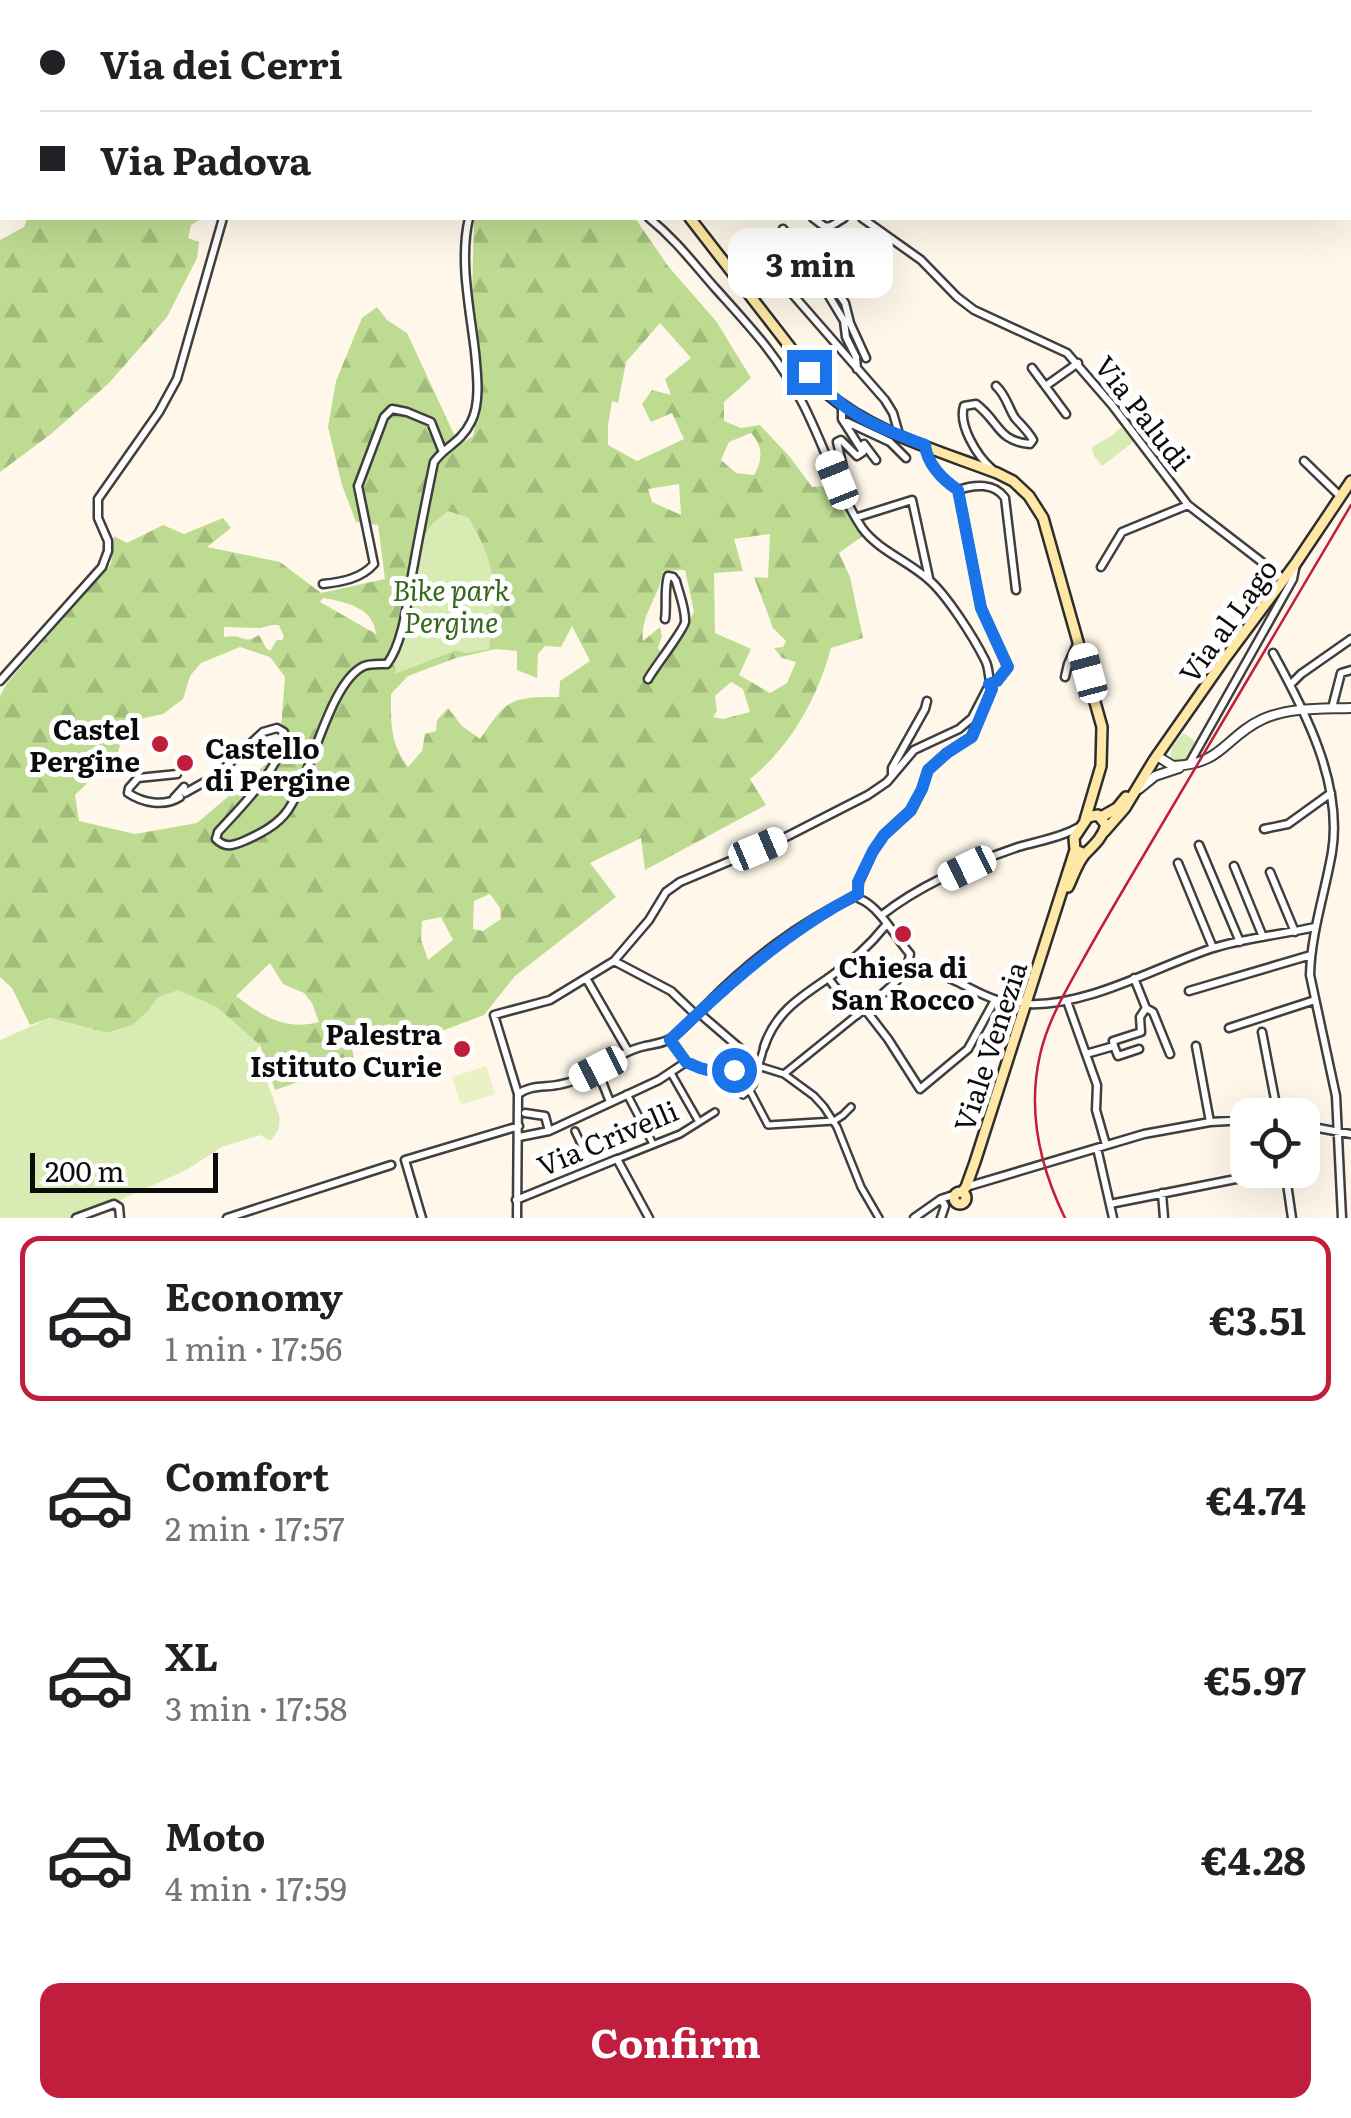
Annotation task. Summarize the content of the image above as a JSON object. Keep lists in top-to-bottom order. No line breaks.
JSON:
{"streets":{"main road":["Via al Lago","Viale Venezia"],"street":["Via Paludi","Via Crivelli"]},"crossings":[["Via Paludi","Via al Lago"],["Via al Lago","Viale Venezia"]],"parks":["Bike park Pergine"],"places":["Castel Pergine","Castello di Pergine","Chiesa di San Rocco","Palestra Istituto Curie"],"scale_bar":"200 m","page":{"banner":["Via dei Cerri","Via Padova"],"bubble":"3 min","scale":"200 m","list":[{"name":"Economy","note":"1 min · 17:56","value":"€3.51"},{"name":"Comfort","note":"2 min · 17:57","value":"€4.74"},{"name":"XL","note":"3 min · 17:58","value":"€5.97"},{"name":"Moto","note":"4 min · 17:59","value":"€4.28"}],"buttons":"Confirm"}}
